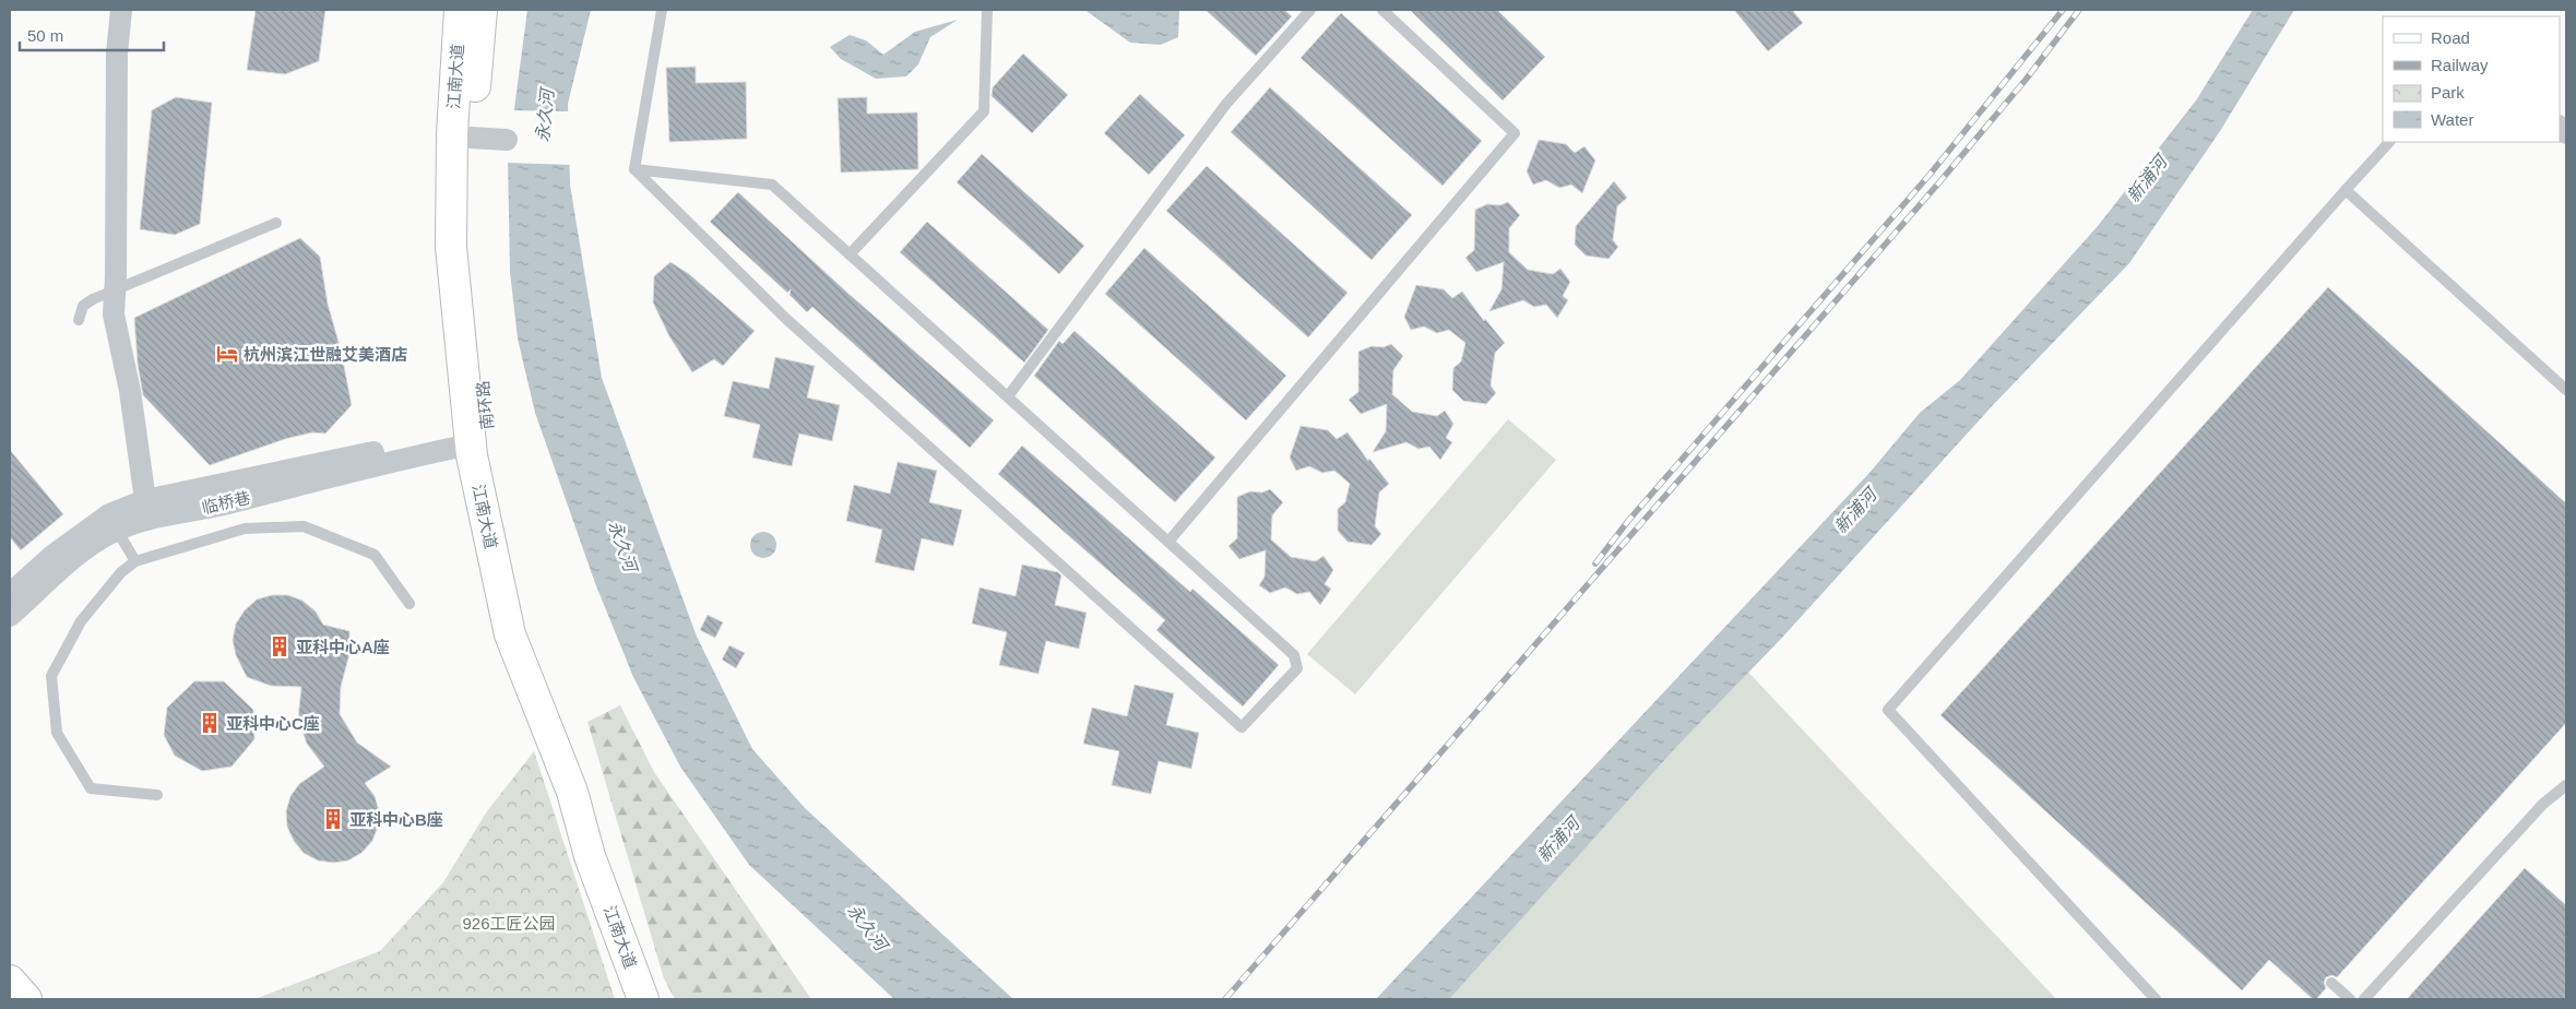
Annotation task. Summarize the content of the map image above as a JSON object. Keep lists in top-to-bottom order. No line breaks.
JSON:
{"streets":{"main road":["江南大道","南环路"],"street":["临桥巷"]},"crossings":[["江南大道","南环路"],["江南大道","临桥巷"]],"water":["永久河","新浦河"],"parks":["926工匠公园"],"places":{"hotel":["杭州滨江世融艾美酒店"],"building":["亚科中心A座","亚科中心C座","亚科中心B座"]},"legend":["Road","Railway","Park","Water"],"scale_bar":"50 m"}
